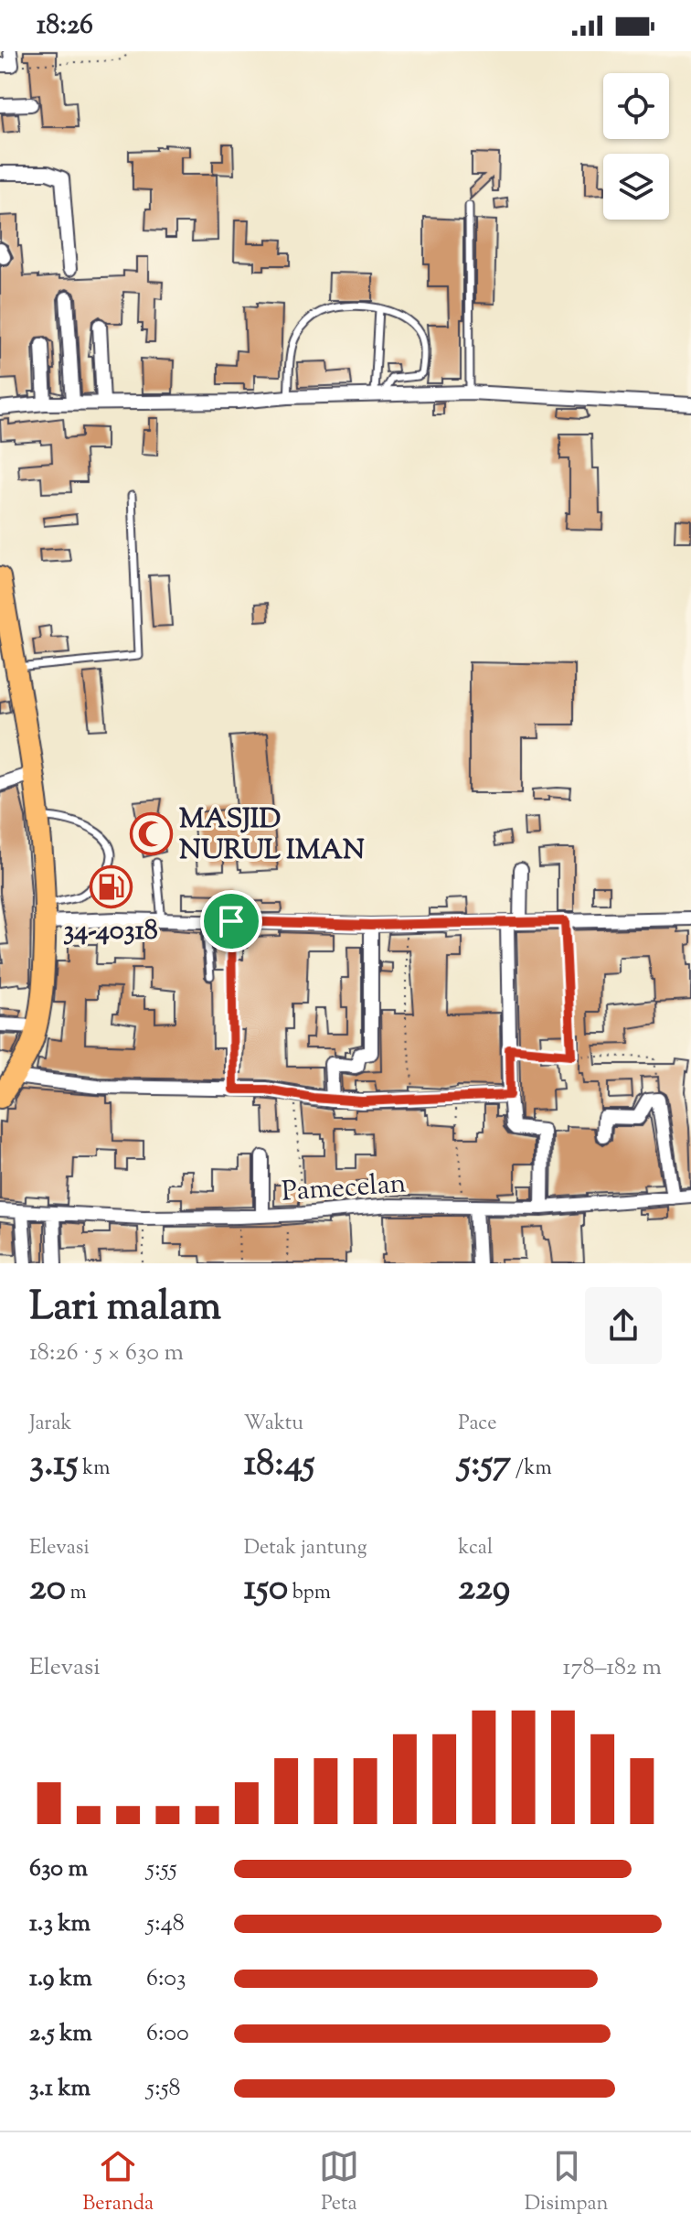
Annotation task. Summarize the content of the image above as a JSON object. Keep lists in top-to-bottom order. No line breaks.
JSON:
{"streets":{"street":["Pamecelan"]},"places":{"mosque":["MASJID NURUL IMAN"],"fuel station":["34-40318"]},"page":{"status":"18:26","heading":["Lari malam","18:26 · 5 × 630 m"],"stats":[["Jarak","3.15 km"],["Waktu","18:45"],["Pace","5:57 /km"],["Elevasi","20 m"],["Detak jantung","150 bpm"],["kcal","229"]],"chart":["Elevasi","178–182 m"],"list":[{"name":"630 m","note":"5:55"},{"name":"1.3 km","note":"5:48"},{"name":"1.9 km","note":"6:03"},{"name":"2.5 km","note":"6:00"},{"name":"3.1 km","note":"5:58"}],"tabs":["Beranda","Peta","Disimpan"]}}
